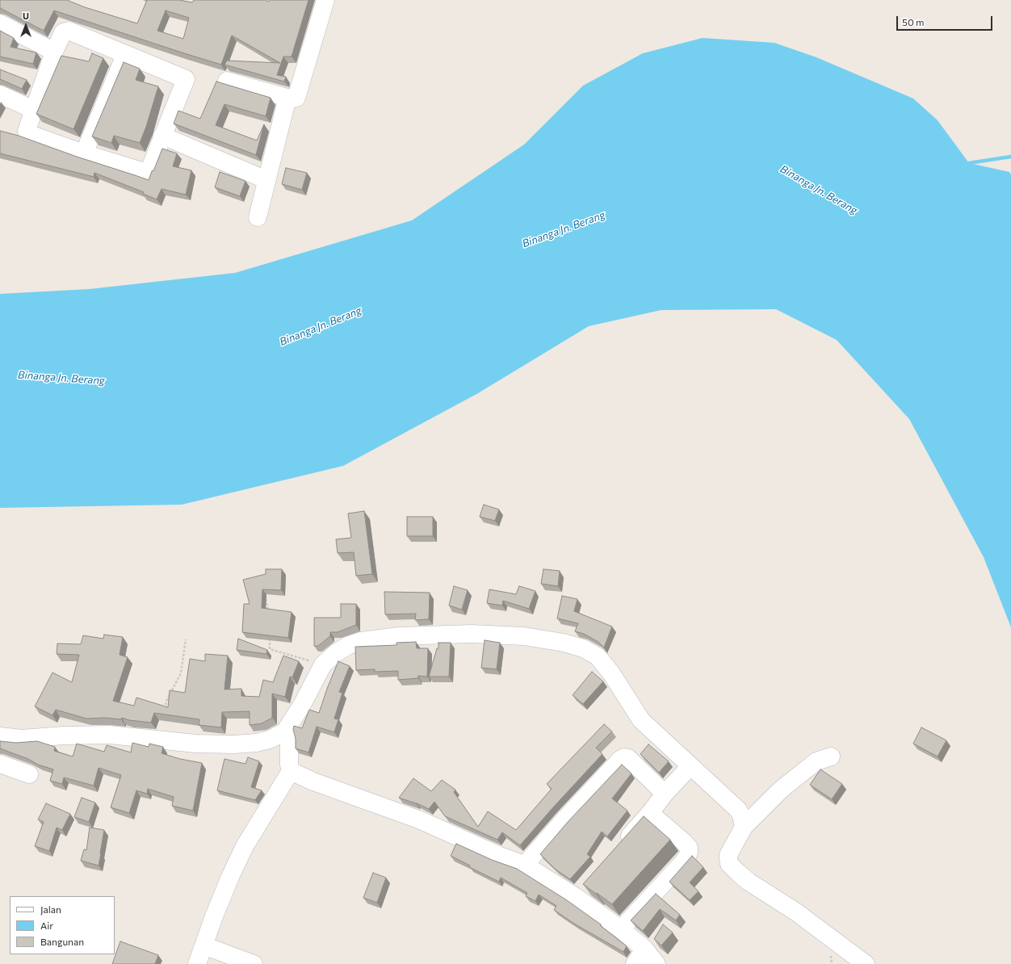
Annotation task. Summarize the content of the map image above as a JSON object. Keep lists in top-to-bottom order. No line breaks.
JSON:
{"water":["Binanga Jn. Berang"],"legend":["Jalan","Air","Bangunan"],"scale_bar":"50 m","north":"top"}
